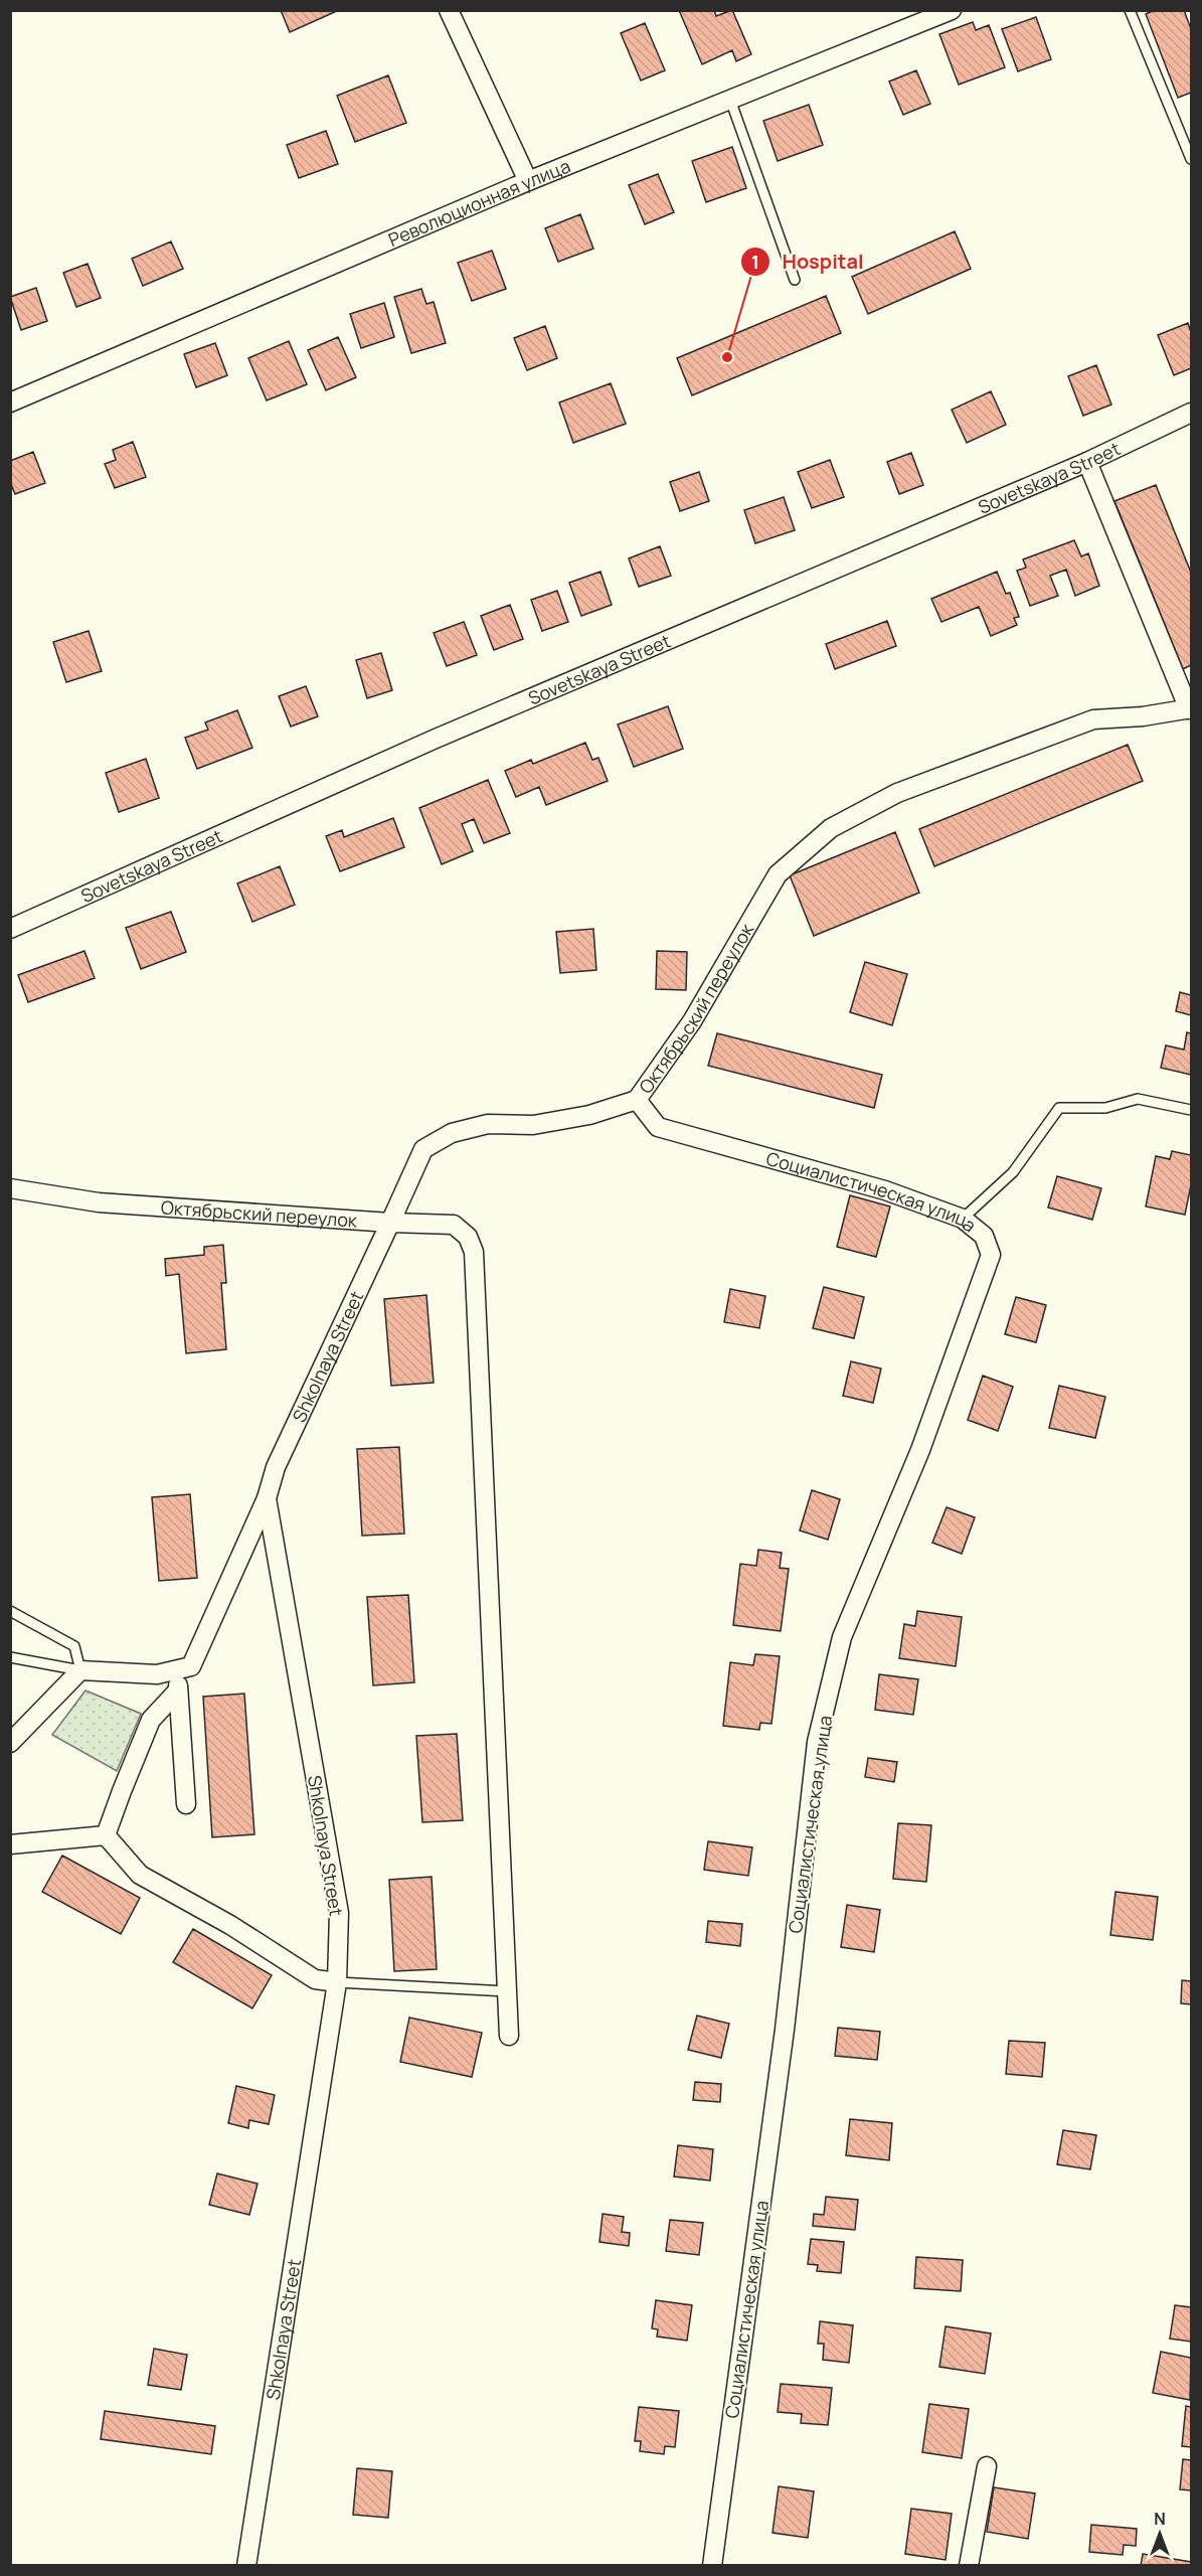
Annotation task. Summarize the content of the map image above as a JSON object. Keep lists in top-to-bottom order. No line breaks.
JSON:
{"streets":{"street":["Революционная улица","Sovetskaya Street","Октябрьский переулок","Социалистическая улица","Shkolnaya Street"]},"crossings":[["Октябрьский переулок","Социалистическая улица"],["Октябрьский переулок","Shkolnaya Street"]],"places":["Hospital"],"north":"top"}
